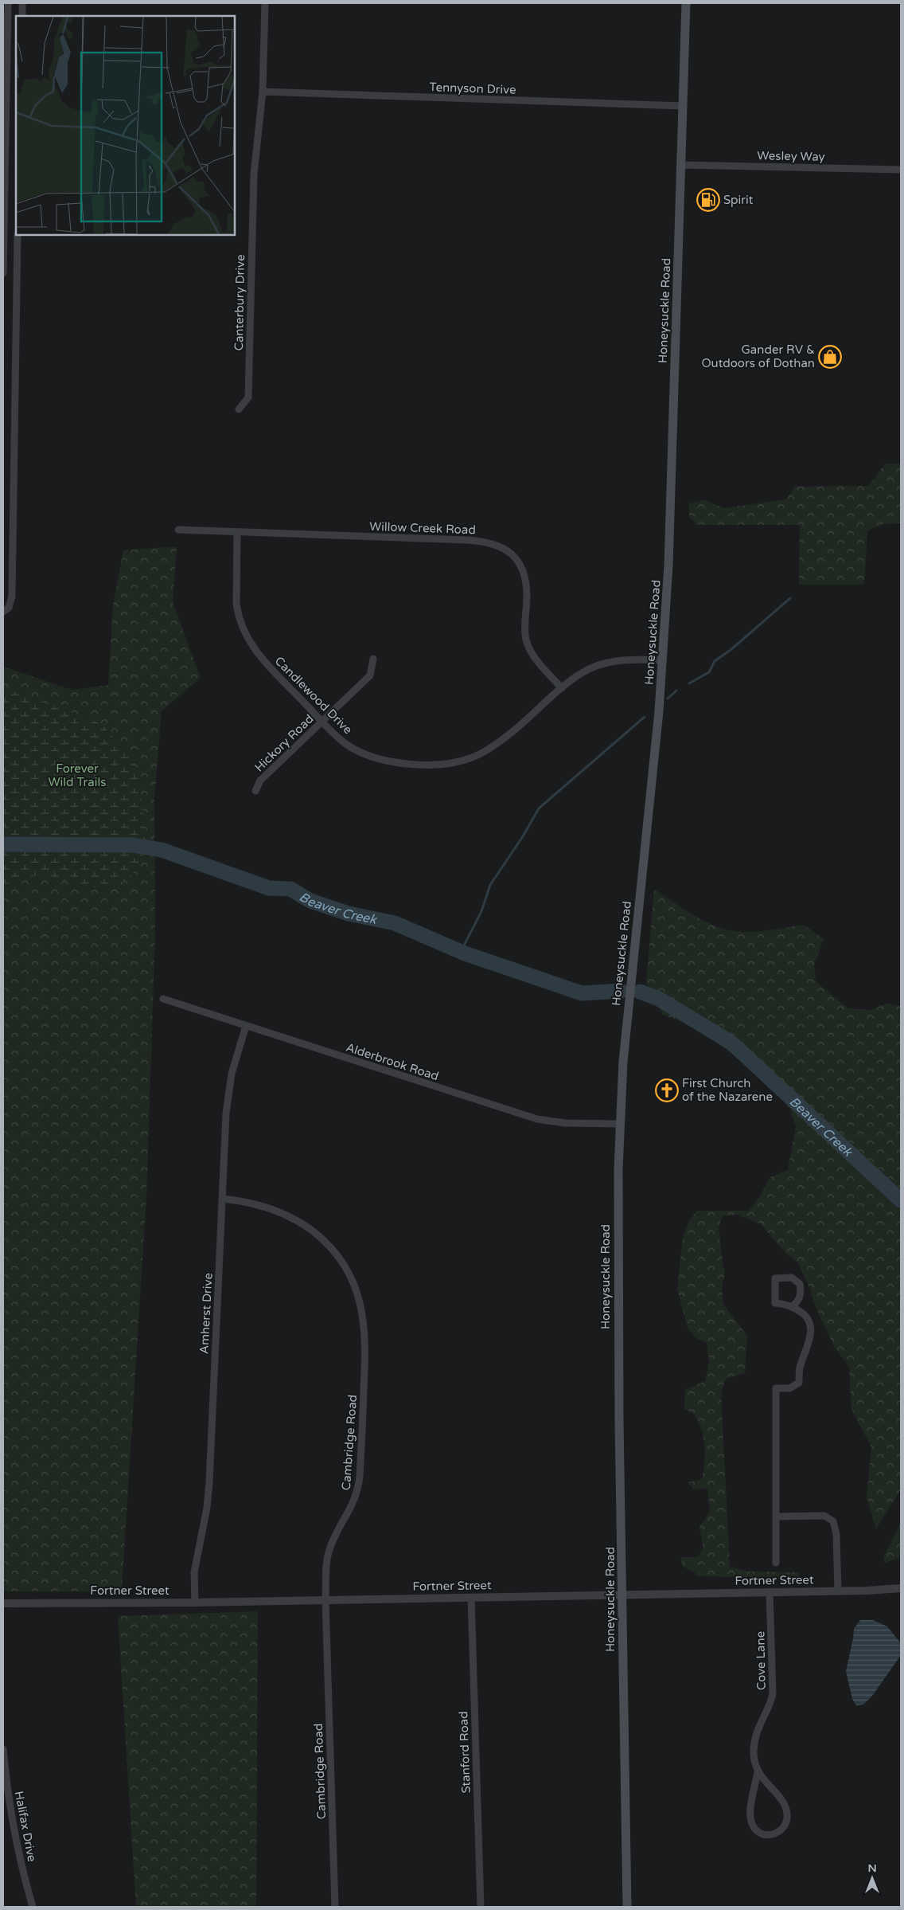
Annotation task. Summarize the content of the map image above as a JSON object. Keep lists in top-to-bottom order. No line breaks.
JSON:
{"streets":{"main road":["Honeysuckle Road"],"street":["Tennyson Drive","Wesley Way","Canterbury Drive","Willow Creek Road","Candlewood Drive","Hickory Road","Alderbrook Road","Amherst Drive","Cambridge Road","Fortner Street","Cove Lane","Stanford Road","Halifax Drive"]},"crossings":[["Tennyson Drive","Canterbury Drive"],["Tennyson Drive","Honeysuckle Road"],["Wesley Way","Honeysuckle Road"],["Honeysuckle Road","Candlewood Drive"],["Honeysuckle Road","Alderbrook Road"],["Honeysuckle Road","Fortner Street"],["Willow Creek Road","Candlewood Drive"],["Candlewood Drive","Hickory Road"],["Alderbrook Road","Amherst Drive"],["Amherst Drive","Cambridge Road"],["Amherst Drive","Fortner Street"],["Cambridge Road","Fortner Street"],["Fortner Street","Cove Lane"],["Fortner Street","Stanford Road"]],"water":["Beaver Creek"],"parks":["Forever Wild Trails"],"places":{"fuel station":["Spirit"],"shop":["Gander RV & Outdoors of Dothan"],"church":["First Church of the Nazarene"]},"north":"top"}
